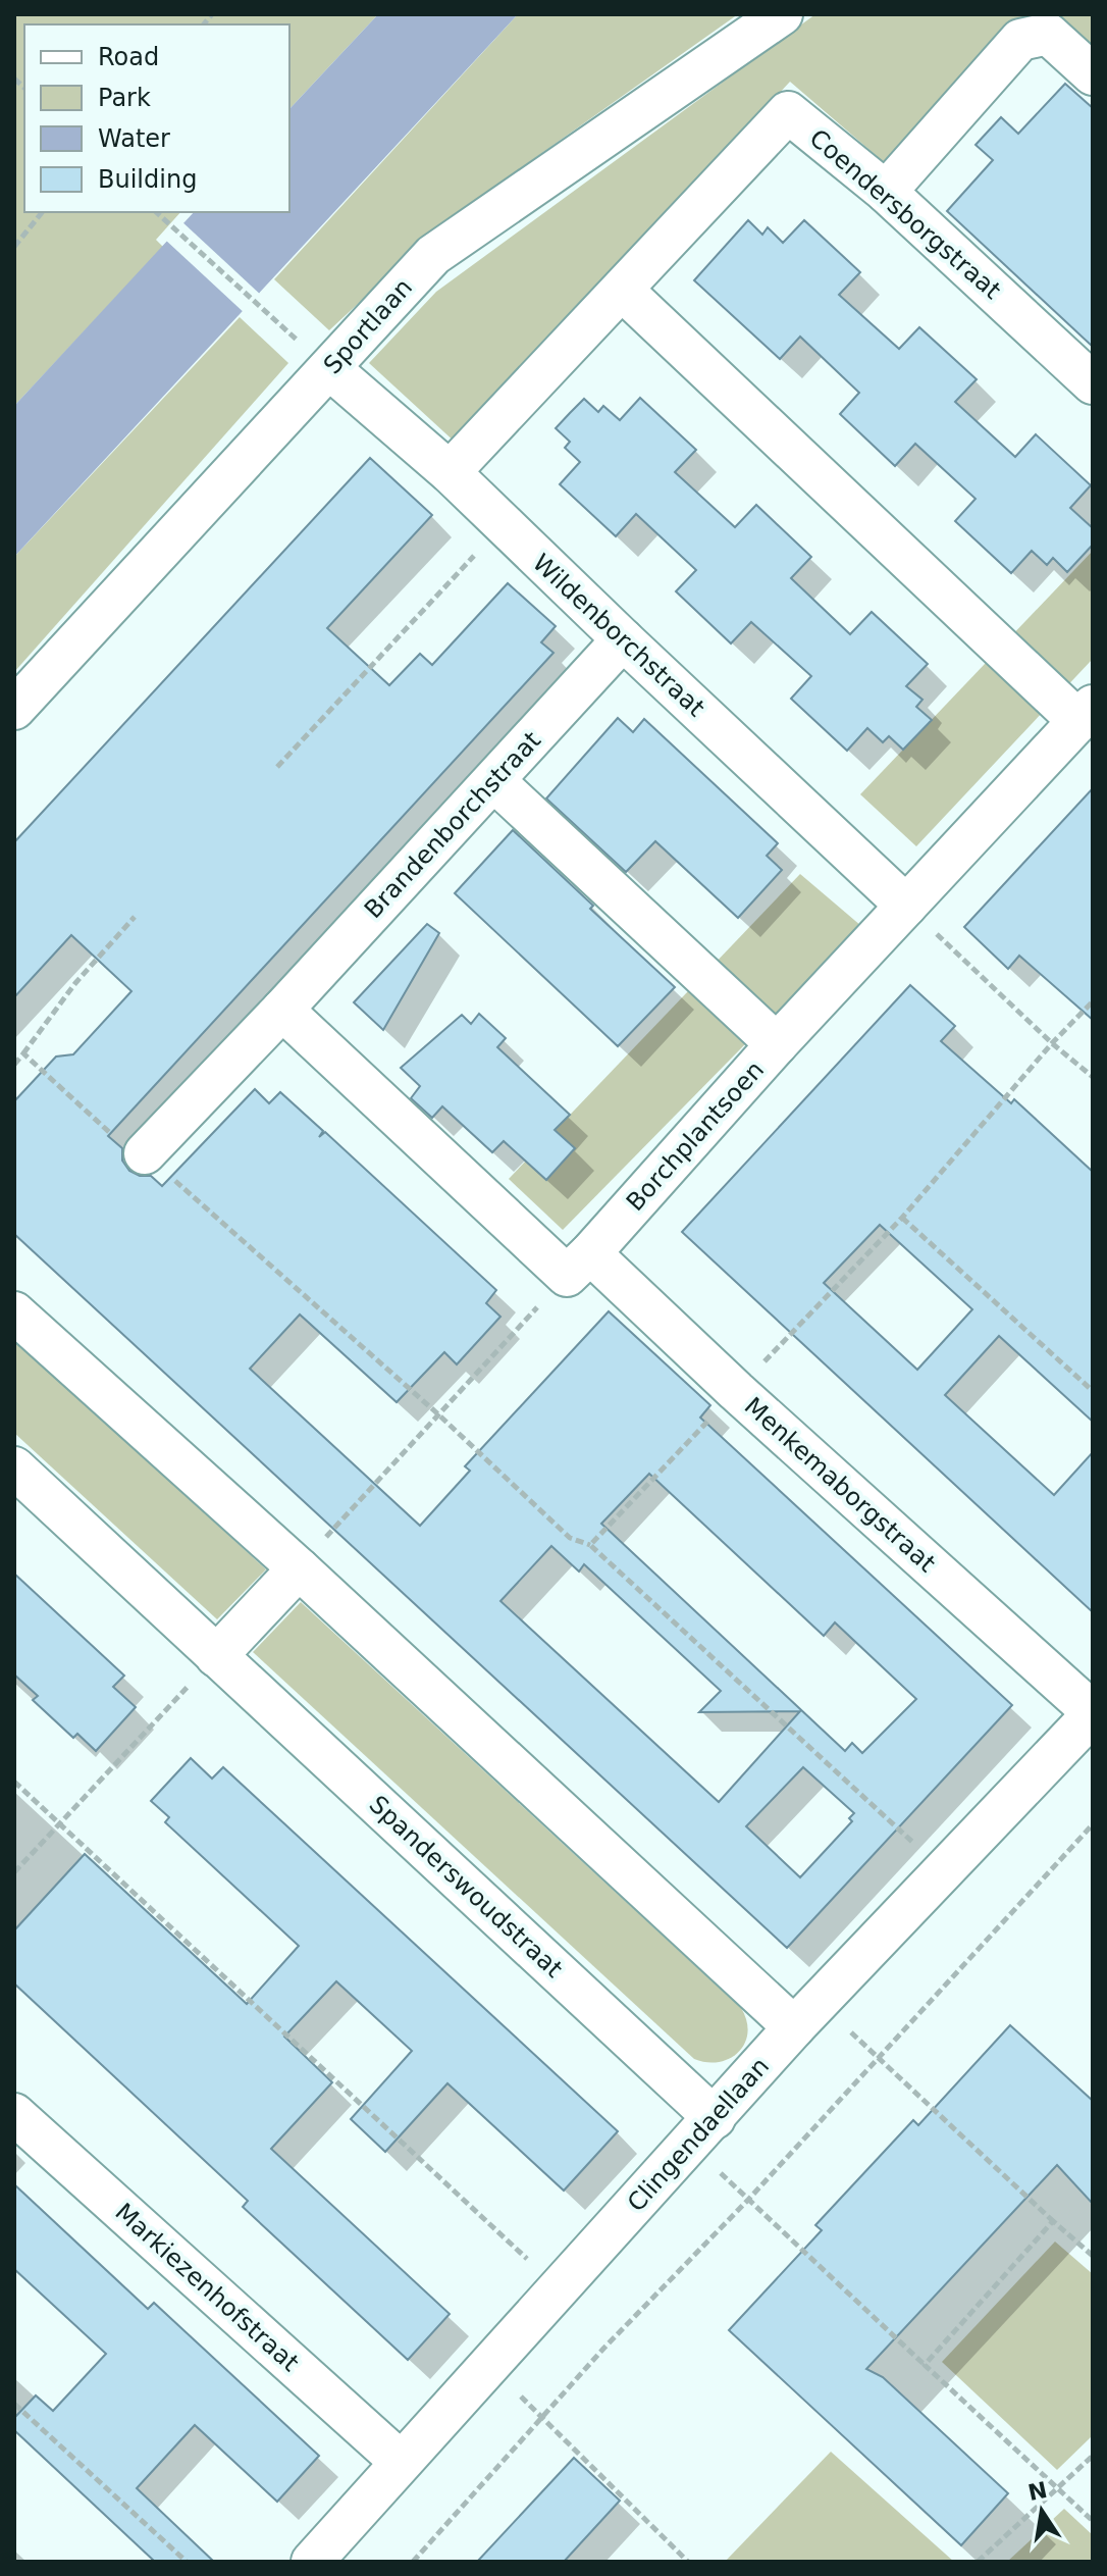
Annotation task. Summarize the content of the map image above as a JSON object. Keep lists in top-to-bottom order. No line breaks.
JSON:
{"streets":{"street":["Coendersborgstraat","Sportlaan","Wildenborchstraat","Brandenborchstraat","Borchplantsoen","Menkemaborgstraat","Spanderswoudstraat","Clingendaellaan","Markiezenhofstraat"]},"crossings":[["Coendersborgstraat","Wildenborchstraat"],["Sportlaan","Wildenborchstraat"],["Wildenborchstraat","Brandenborchstraat"],["Wildenborchstraat","Borchplantsoen"],["Borchplantsoen","Menkemaborgstraat"],["Menkemaborgstraat","Clingendaellaan"],["Spanderswoudstraat","Clingendaellaan"],["Clingendaellaan","Markiezenhofstraat"]],"legend":["Road","Park","Water","Building"],"north":"top"}
